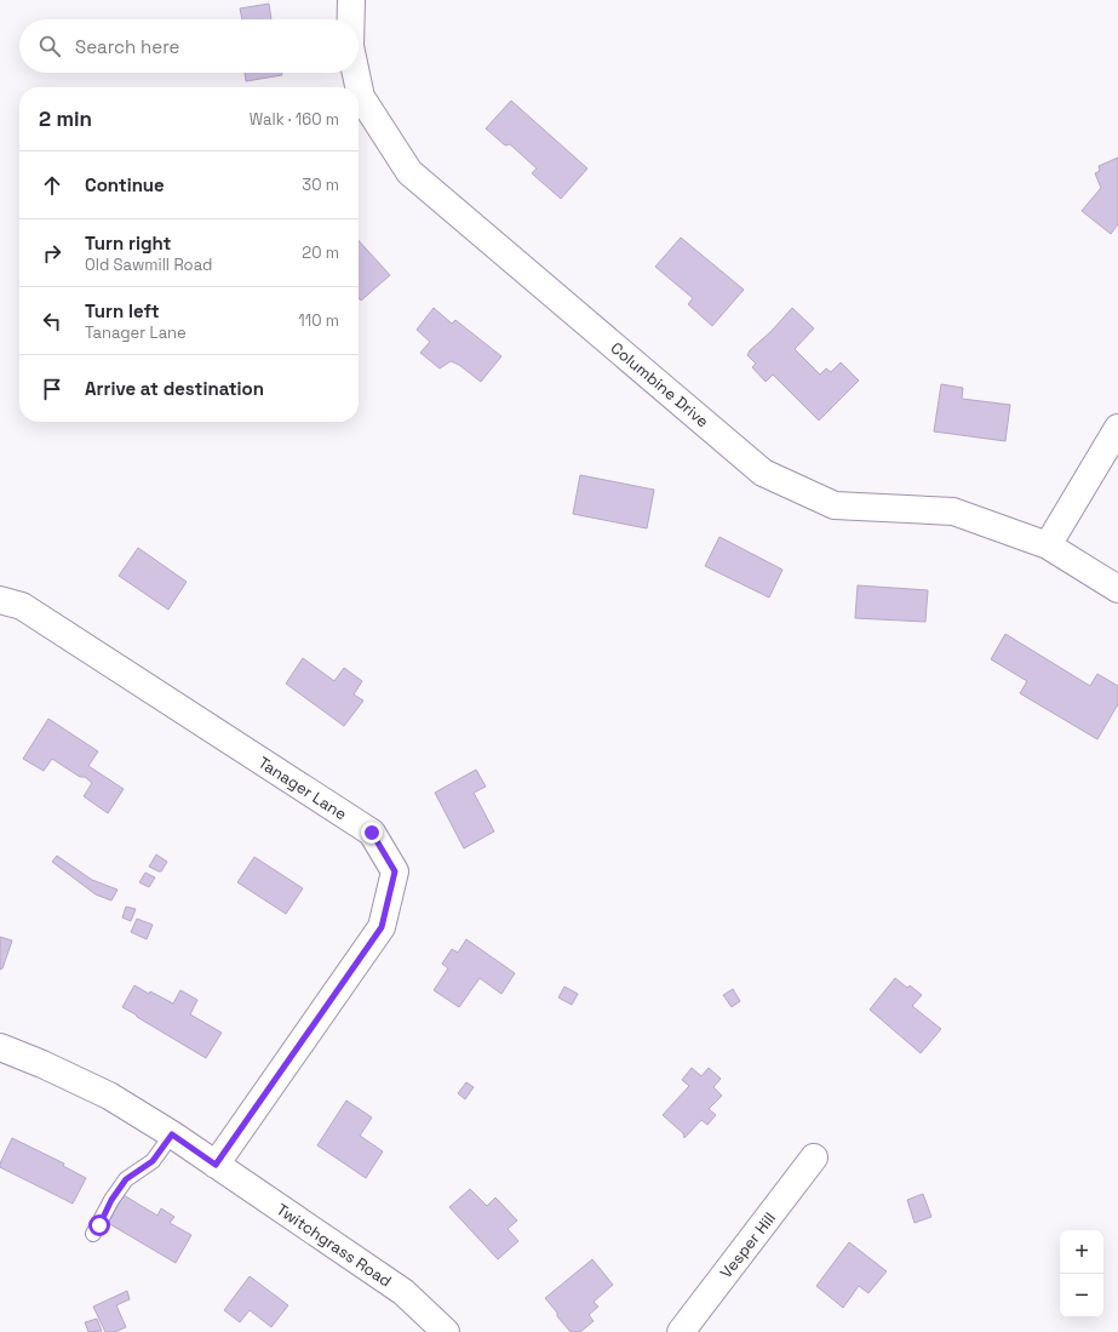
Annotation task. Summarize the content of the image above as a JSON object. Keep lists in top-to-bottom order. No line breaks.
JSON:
{"streets":{"street":["Columbine Drive","Tanager Lane","Twitchgrass Road","Vesper Hill"]},"crossings":[["Tanager Lane","Twitchgrass Road"]],"page":{"search":"Search here","heading":["2 min","Walk · 160 m"],"list":[["Continue","30 m"],["Turn right","Old Sawmill Road","20 m"],["Turn left","Tanager Lane","110 m"],"Arrive at destination"],"map_buttons":["+","−"]}}
